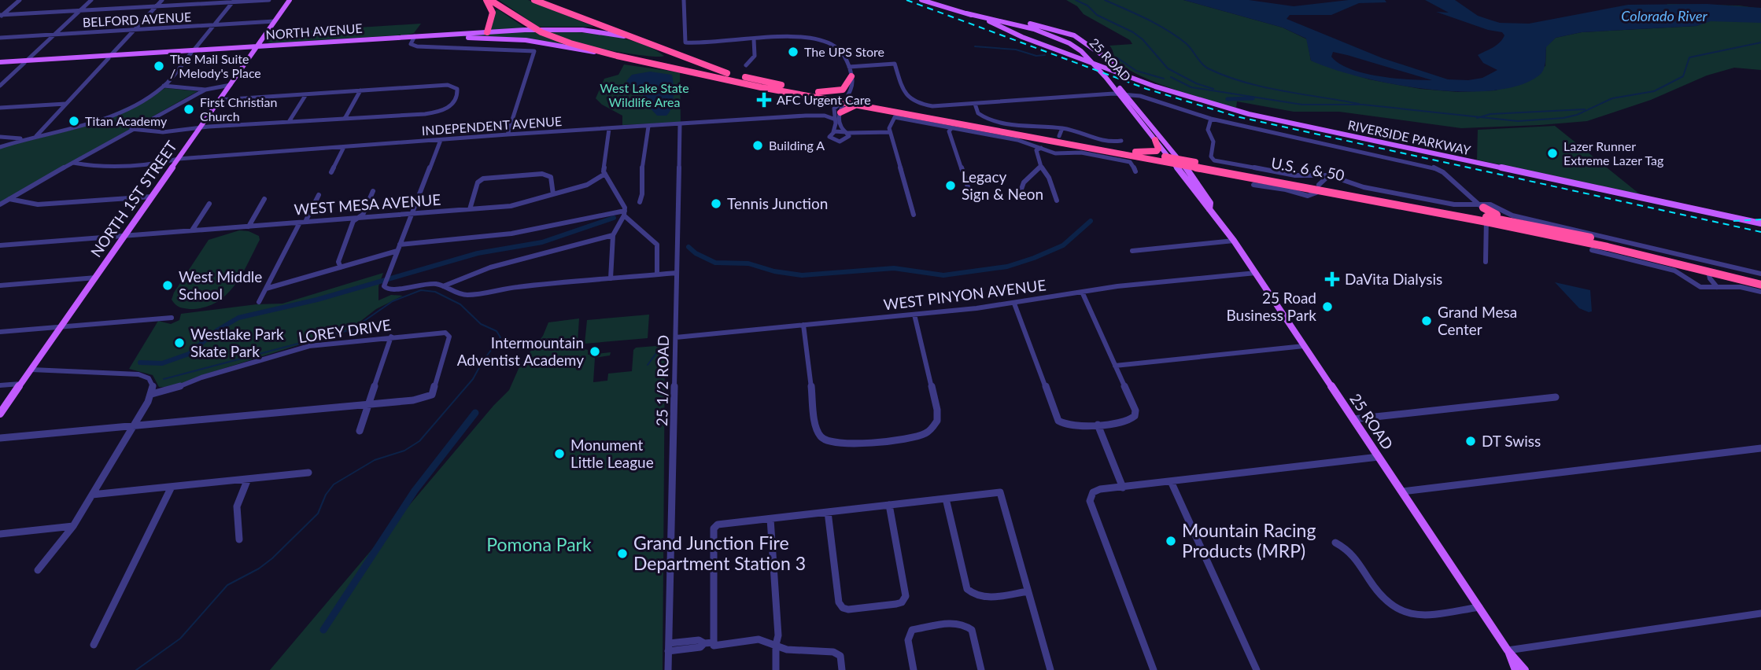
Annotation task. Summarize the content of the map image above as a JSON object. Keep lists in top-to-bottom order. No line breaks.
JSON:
{"streets":{"highway":["U.S. 6 & 50"],"main road":["NORTH AVENUE","25 ROAD","RIVERSIDE PARKWAY","NORTH 1ST STREET"],"street":["BELFORD AVENUE","INDEPENDENT AVENUE","WEST MESA AVENUE","WEST PINYON AVENUE","LOREY DRIVE","25 1/2 ROAD"]},"crossings":[["BELFORD AVENUE","NORTH 1ST STREET"],["NORTH AVENUE","NORTH 1ST STREET"],["25 ROAD","RIVERSIDE PARKWAY"],["25 ROAD","U.S. 6 & 50"],["25 ROAD","WEST PINYON AVENUE"],["INDEPENDENT AVENUE","U.S. 6 & 50"],["INDEPENDENT AVENUE","NORTH 1ST STREET"],["INDEPENDENT AVENUE","25 1/2 ROAD"],["NORTH 1ST STREET","WEST MESA AVENUE"],["WEST PINYON AVENUE","25 1/2 ROAD"]],"water":["Colorado River"],"parks":["West Lake State Wildlife Area","Pomona Park"],"places":{"other":["The UPS Store","The Mail Suite / Melody's Place","First Christian Church","Titan Academy","Building A","Lazer Runner Extreme Lazer Tag","Legacy Sign & Neon","Tennis Junction","West Middle School","25 Road Business Park","Grand Mesa Center","Westlake Park Skate Park","Intermountain Adventist Academy","DT Swiss","Monument Little League","Mountain Racing Products (MRP)","Grand Junction Fire Department Station 3"],"health":["AFC Urgent Care","DaVita Dialysis"]}}
